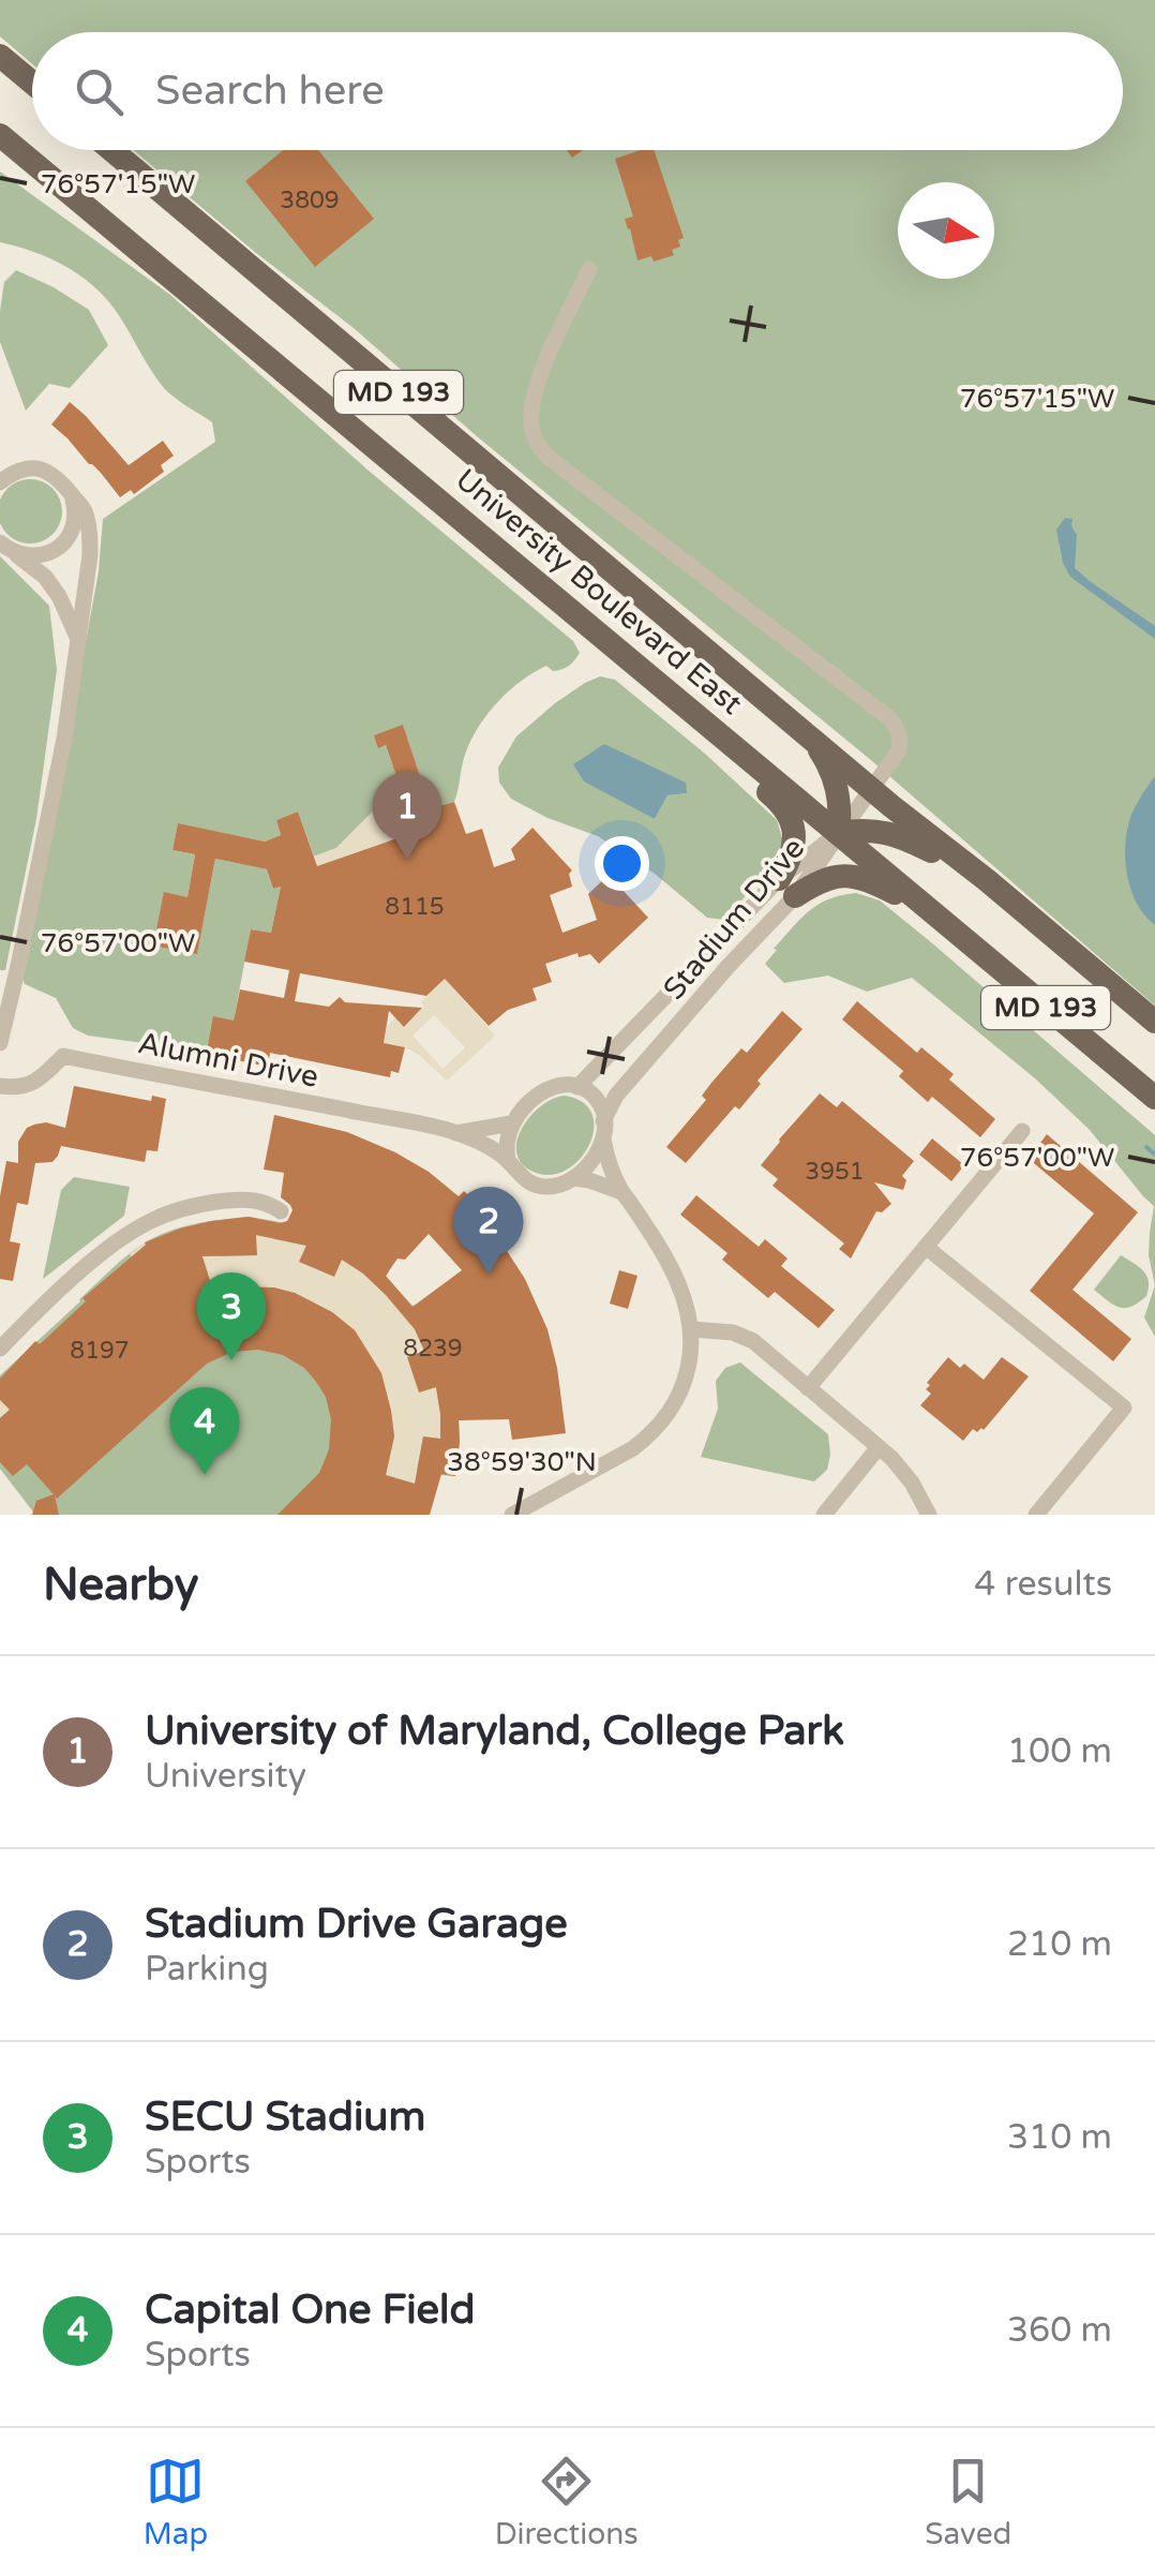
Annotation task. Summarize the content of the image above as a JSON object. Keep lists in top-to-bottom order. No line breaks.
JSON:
{"streets":{"main road":["MD 193","University Boulevard East"],"street":["Stadium Drive","Alumni Drive"]},"crossings":[["University Boulevard East","Stadium Drive"]],"house_numbers":["3809","8115","3951","8239","8197"],"north":"right","page":{"search":"Search here","pins":["1","2","3","4"],"heading":["Nearby","4 results"],"list":[{"mark":"1","name":"University of Maryland, College Park","note":"University","value":"100 m"},{"mark":"2","name":"Stadium Drive Garage","note":"Parking","value":"210 m"},{"mark":"3","name":"SECU Stadium","note":"Sports","value":"310 m"},{"mark":"4","name":"Capital One Field","note":"Sports","value":"360 m"}],"nav":["Map","Directions","Saved"]},"coordinates":["76°57'15\"W","76°57'00\"W","38°59'30\"N"]}
